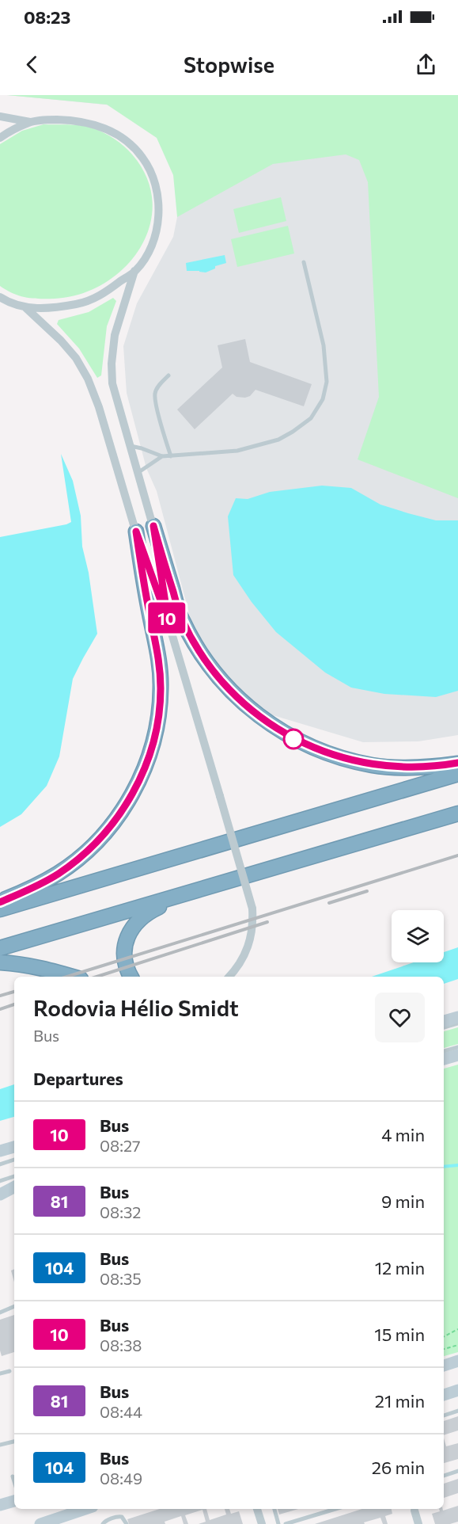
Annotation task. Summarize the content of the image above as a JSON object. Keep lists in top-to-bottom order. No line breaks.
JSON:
{"lines":["bus line 10"],"page":{"status":"08:23","header":"Stopwise","on_map":"10","heading":[["Rodovia Hélio Smidt","Bus"],"Departures"],"list":[{"mark":"10","name":"Bus","note":"08:27","value":"4 min"},{"mark":"81","name":"Bus","note":"08:32","value":"9 min"},{"mark":"104","name":"Bus","note":"08:35","value":"12 min"},{"mark":"10","name":"Bus","note":"08:38","value":"15 min"},{"mark":"81","name":"Bus","note":"08:44","value":"21 min"},{"mark":"104","name":"Bus","note":"08:49","value":"26 min"}]}}
